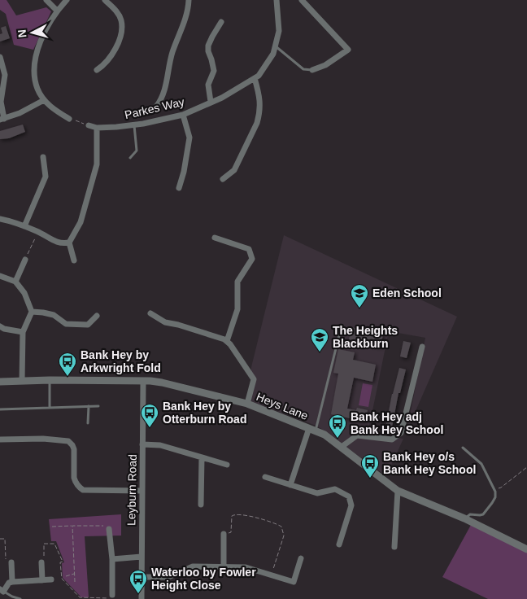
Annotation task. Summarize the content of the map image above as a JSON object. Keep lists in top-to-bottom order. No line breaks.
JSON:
{"streets":{"street":["Parkes Way","Heys Lane","Leyburn Road"]},"crossings":[["Heys Lane","Leyburn Road"]],"places":{"school or university":["Eden School","The Heights Blackburn"],"bus stop":["Bank Hey by Arkwright Fold","Bank Hey by Otterburn Road","Bank Hey adj Bank Hey School","Bank Hey o/s Bank Hey School","Waterloo by Fowler Height Close"]},"north":"left"}
